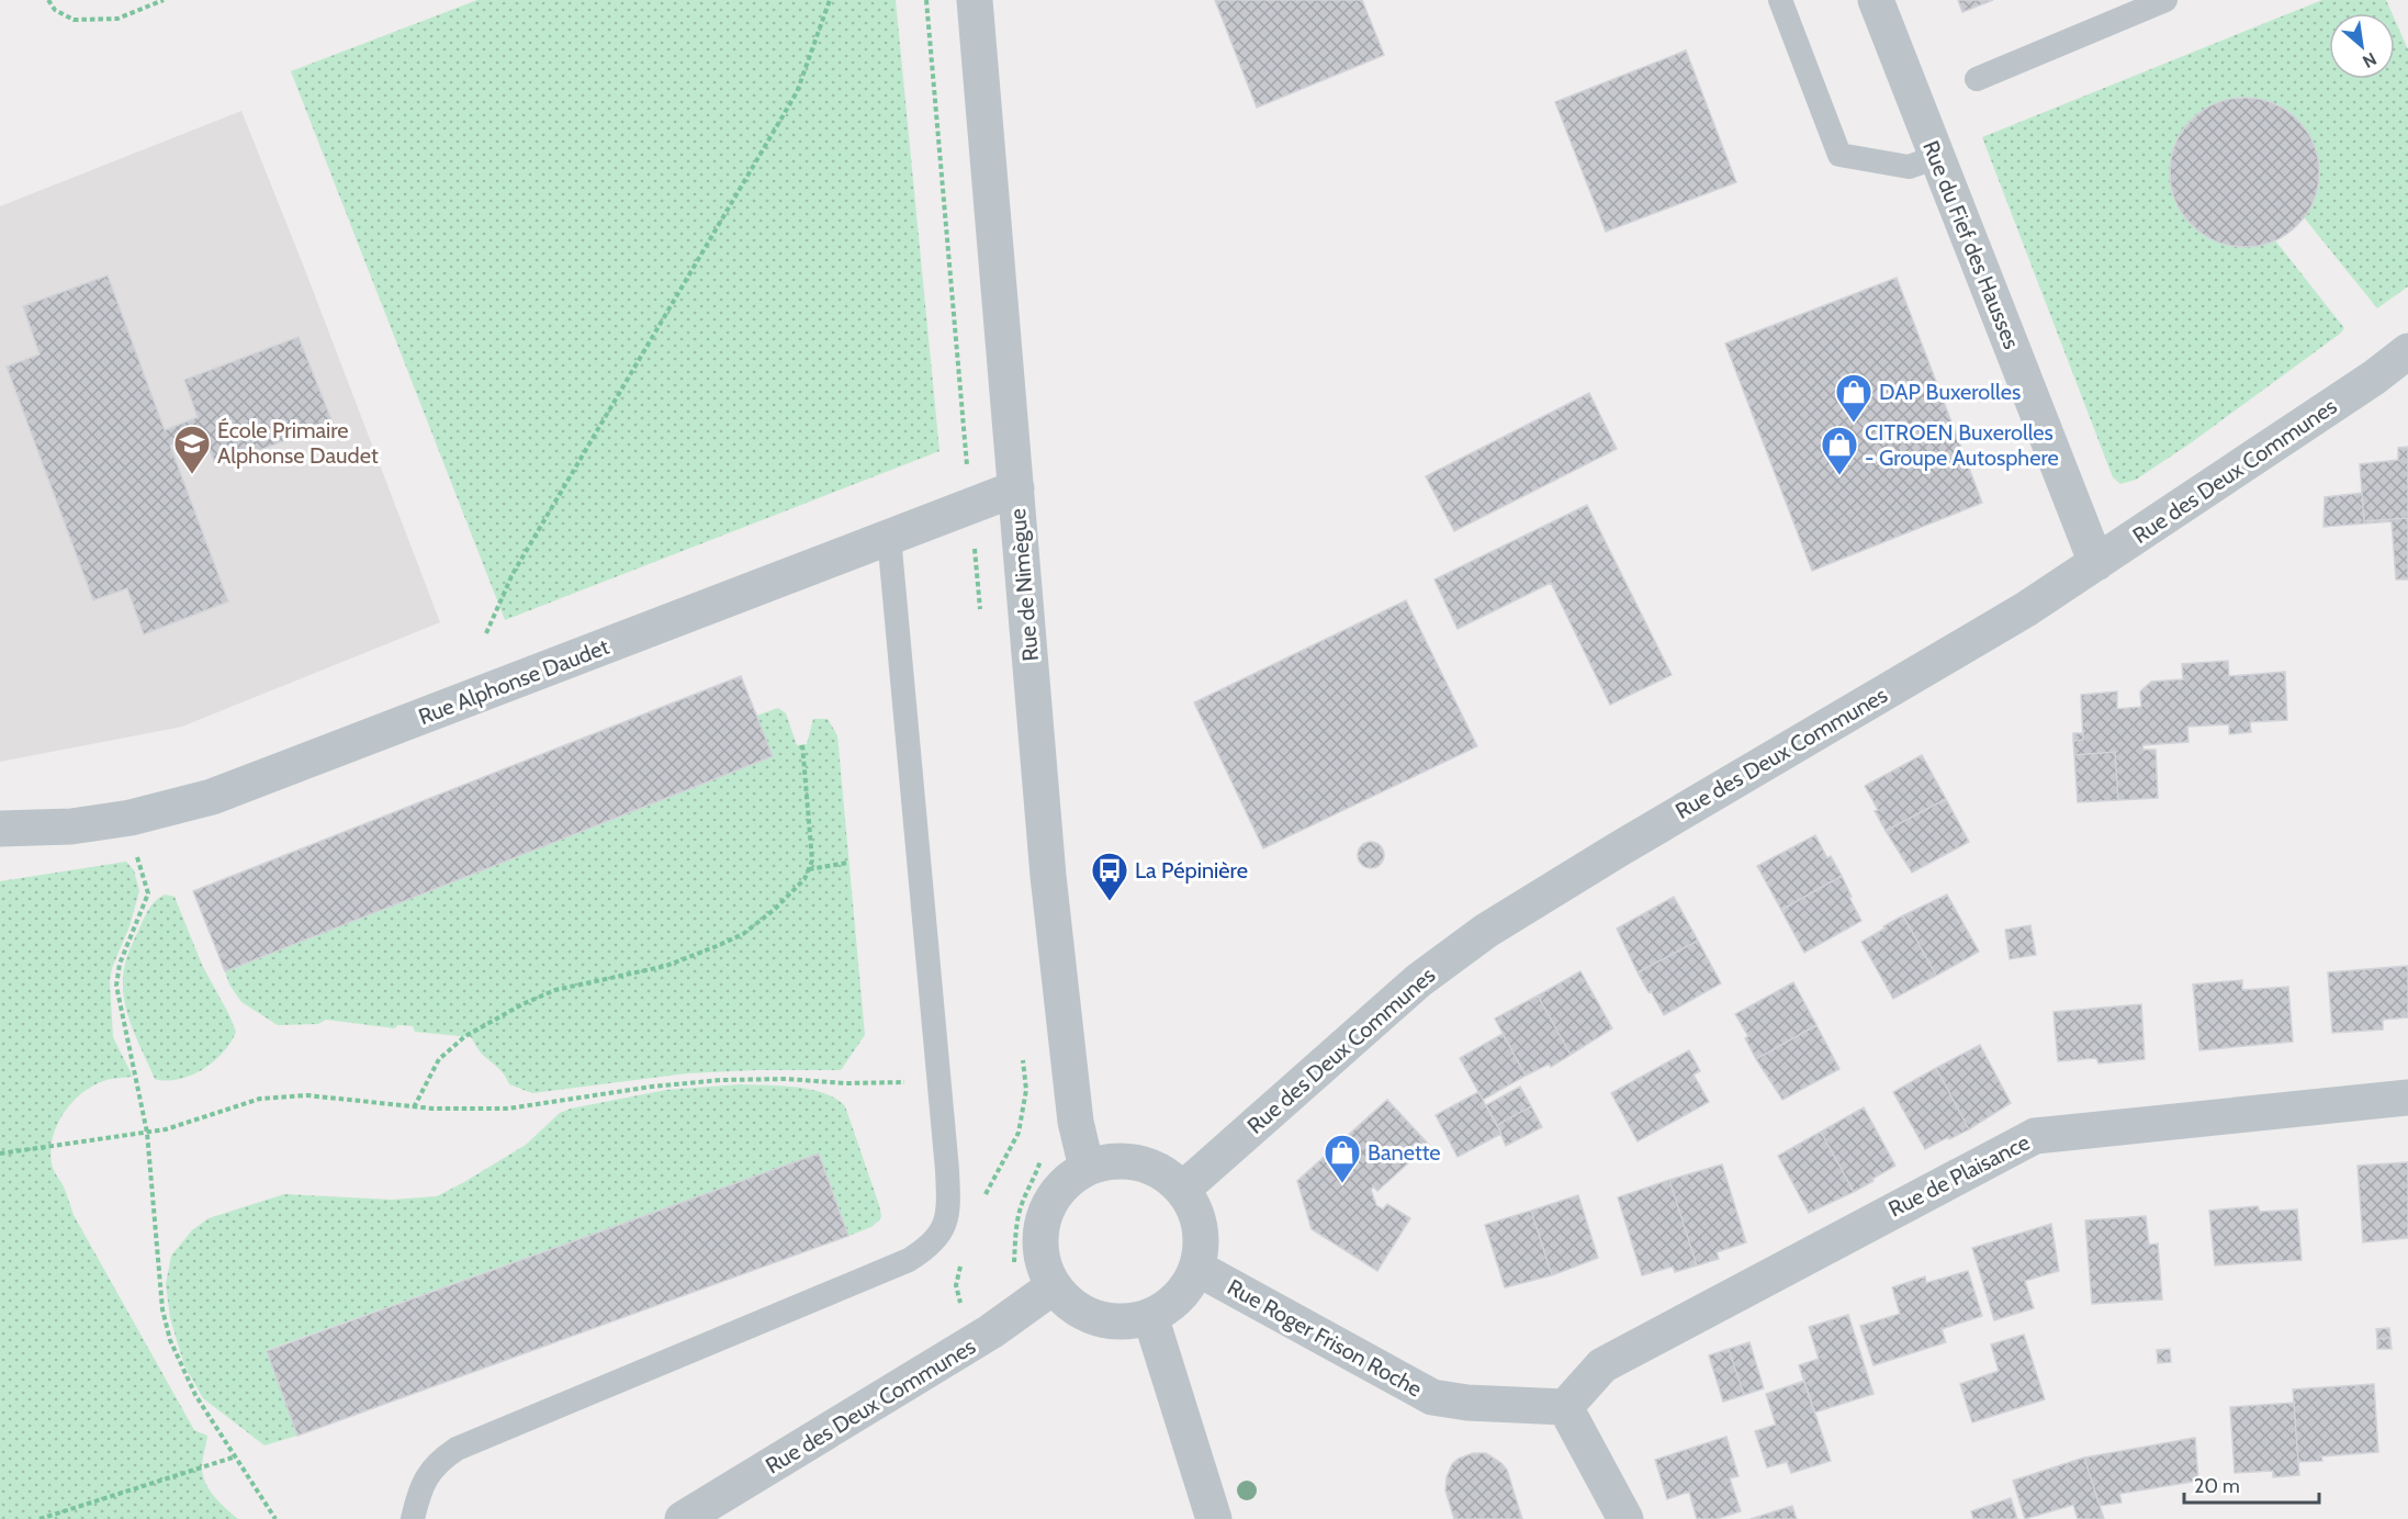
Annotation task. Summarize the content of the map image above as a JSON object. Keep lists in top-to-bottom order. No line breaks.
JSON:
{"streets":{"street":["Rue du Fief des Hausses","Rue des Deux Communes","Rue de Nimègue","Rue Alphonse Daudet","Rue de Plaisance","Rue Roger Frison Roche"]},"crossings":[["Rue du Fief des Hausses","Rue des Deux Communes"],["Rue des Deux Communes","Rue de Nimègue"],["Rue des Deux Communes","Rue Roger Frison Roche"],["Rue de Nimègue","Rue Alphonse Daudet"],["Rue de Nimègue","Rue Roger Frison Roche"],["Rue de Plaisance","Rue Roger Frison Roche"]],"places":{"shop":["DAP Buxerolles","CITROEN Buxerolles - Groupe Autosphere","Banette"],"school or university":["École Primaire Alphonse Daudet"],"bus stop":["La Pépinière"]},"scale_bar":"20 m","north":"bottom right"}
